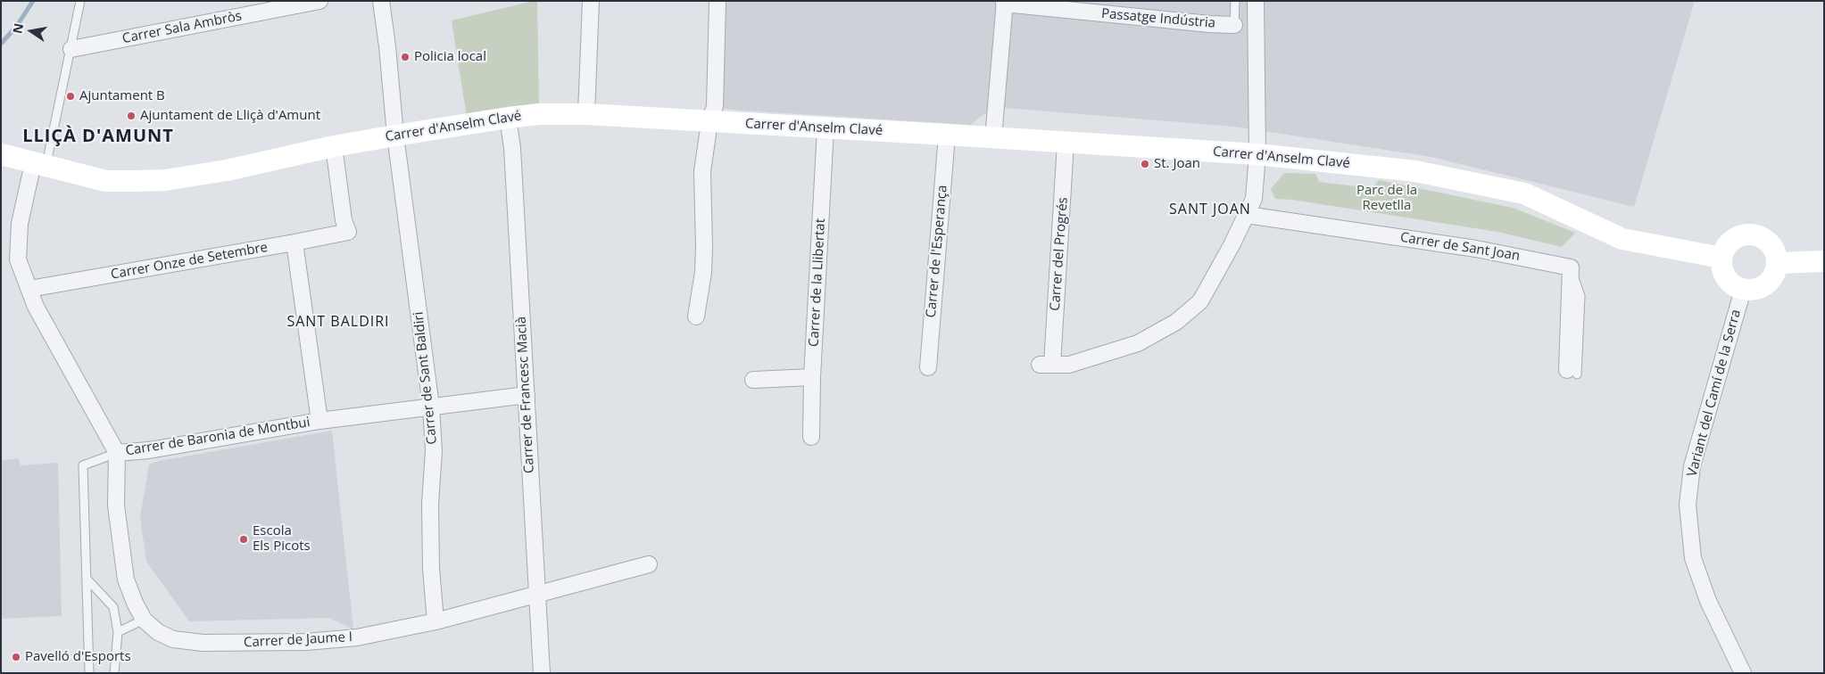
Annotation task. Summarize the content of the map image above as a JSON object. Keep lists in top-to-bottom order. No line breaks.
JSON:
{"streets":{"street":["Passatge Indústria","Carrer Sala Ambròs","Carrer d'Anselm Clavé","Carrer de Sant Joan","Carrer de l'Esperança","Carrer del Progrés","Carrer Onze de Setembre","Carrer de la Llibertat","Carrer de Sant Baldiri","Variant del Camí de la Serra","Carrer de Francesc Macià","Carrer de Baronia de Montbui","Carrer de Jaume I"]},"crossings":[["Carrer d'Anselm Clavé","Carrer de l'Esperança"],["Carrer d'Anselm Clavé","Carrer del Progrés"],["Carrer d'Anselm Clavé","Carrer Onze de Setembre"],["Carrer d'Anselm Clavé","Carrer de la Llibertat"],["Carrer d'Anselm Clavé","Carrer de Sant Baldiri"],["Carrer d'Anselm Clavé","Variant del Camí de la Serra"],["Carrer d'Anselm Clavé","Carrer de Francesc Macià"],["Carrer d'Anselm Clavé","Carrer de Baronia de Montbui"],["Carrer de Sant Joan","Carrer del Progrés"],["Carrer Onze de Setembre","Carrer de Baronia de Montbui"],["Carrer de Sant Baldiri","Carrer de Baronia de Montbui"],["Carrer de Sant Baldiri","Carrer de Jaume I"],["Carrer de Francesc Macià","Carrer de Baronia de Montbui"],["Carrer de Francesc Macià","Carrer de Jaume I"],["Carrer de Baronia de Montbui","Carrer de Jaume I"]],"districts":["LLIÇÀ D'AMUNT","SANT JOAN","SANT BALDIRI"],"parks":["Parc de la Revetlla"],"places":["Policia local","Ajuntament B","Ajuntament de Lliçà d'Amunt","St. Joan","Escola Els Picots","Pavelló d'Esports"],"north":"left"}
